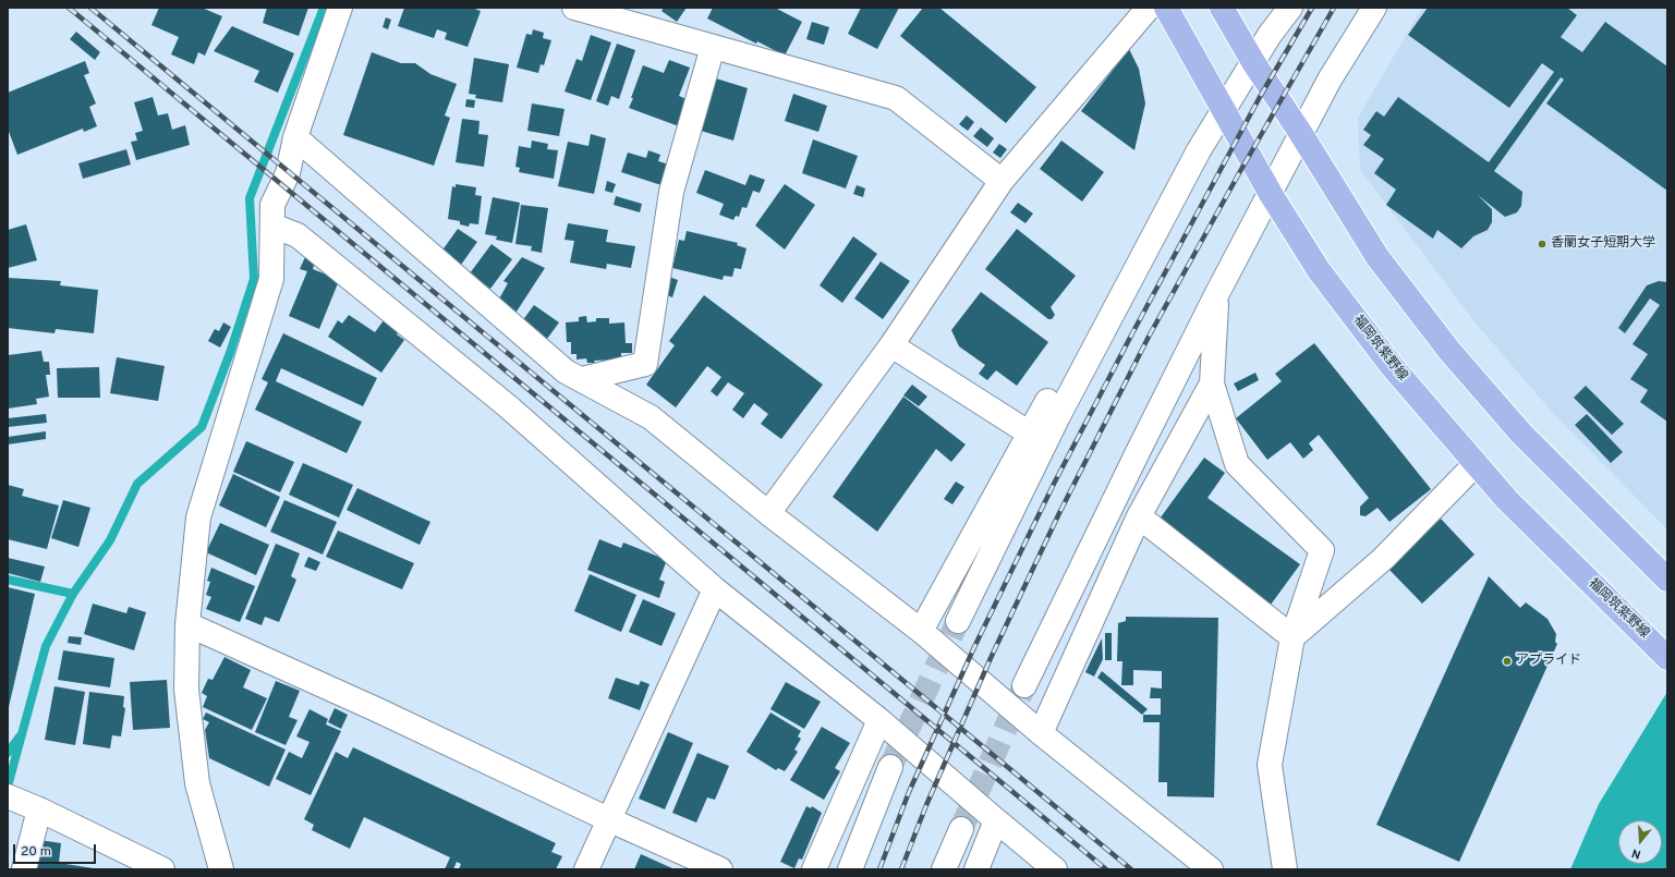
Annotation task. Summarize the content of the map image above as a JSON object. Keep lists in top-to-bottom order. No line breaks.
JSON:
{"streets":{"main road":["福岡筑紫野線"]},"places":["香蘭女子短期大学","アプライド"],"scale_bar":"20 m","north":"bottom"}
